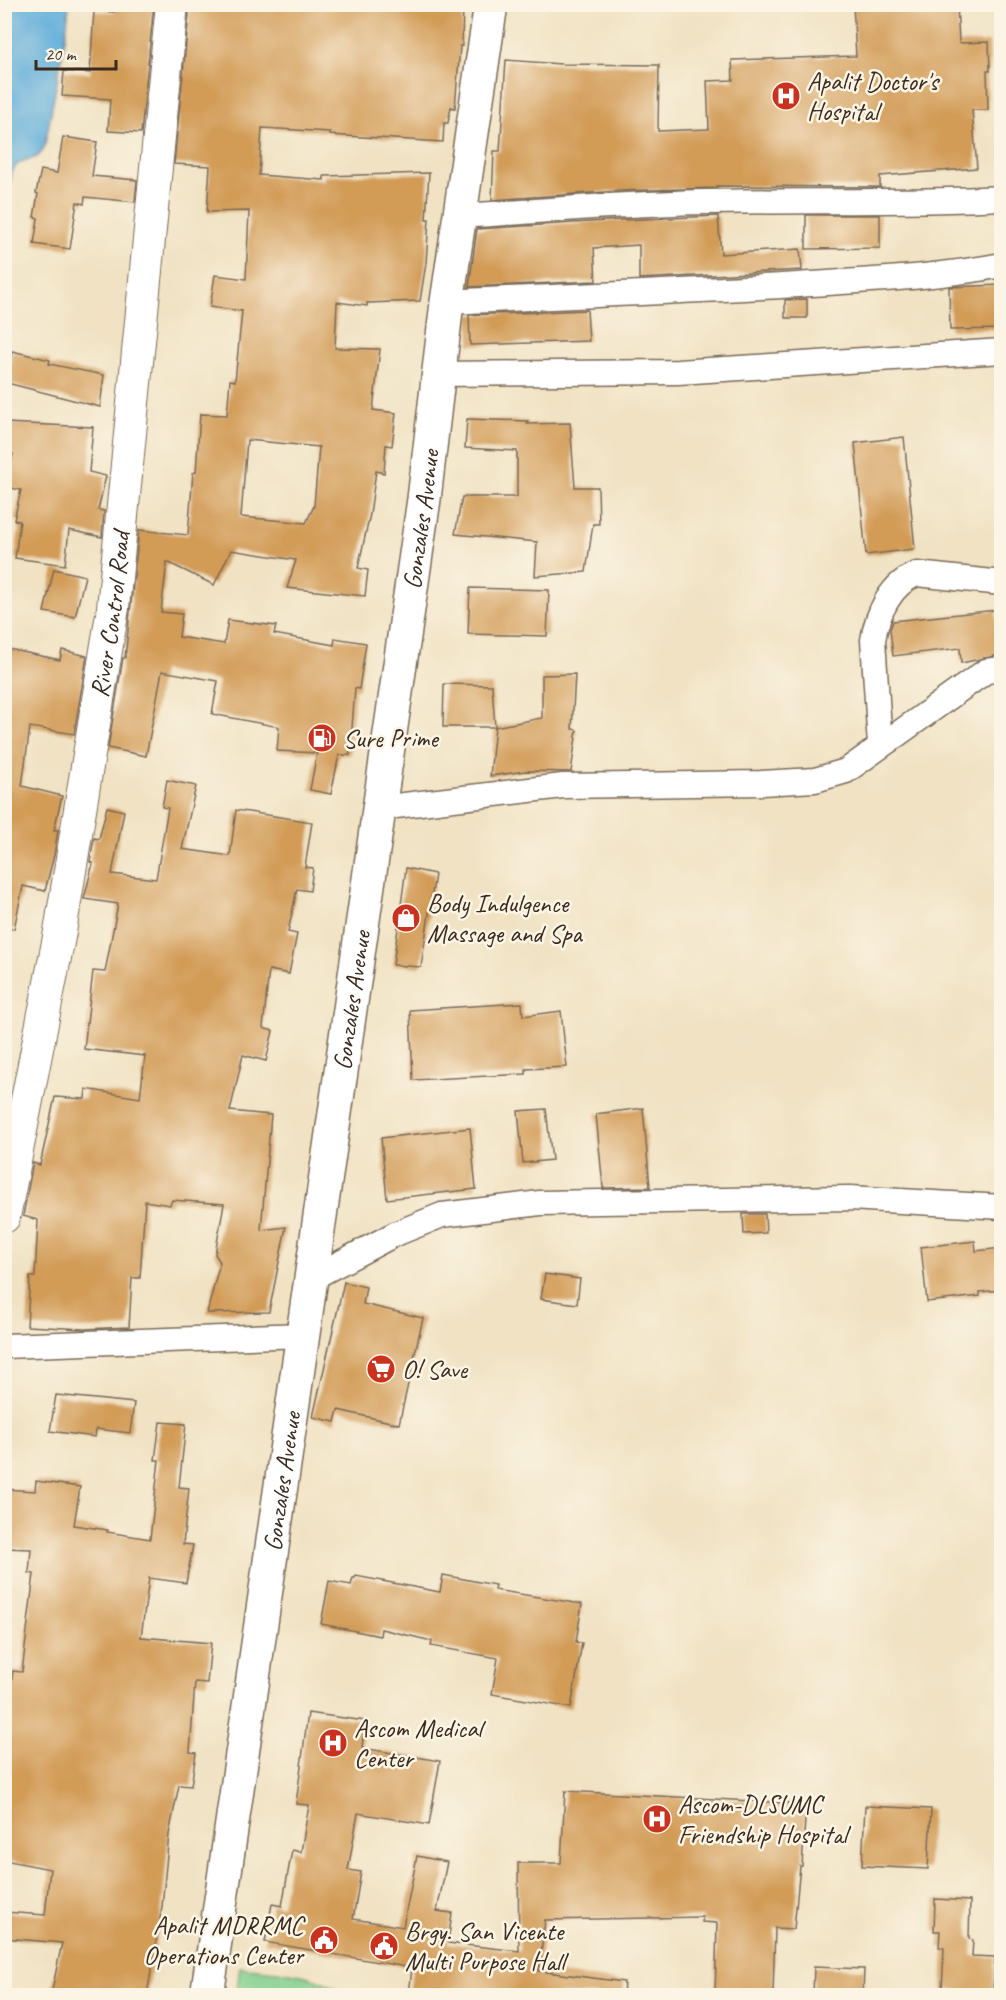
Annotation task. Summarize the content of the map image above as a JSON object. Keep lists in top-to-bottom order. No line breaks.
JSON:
{"streets":{"main road":["Gonzales Avenue"],"street":["River Control Road"]},"places":{"hospital":["Apalit Doctor's Hospital","Ascom Medical Center","Ascom-DLSUMC Friendship Hospital"],"fuel station":["Sure Prime"],"shop":["Body Indulgence Massage and Spa"],"supermarket":["O! Save"],"public building":["Apalit MDRRMC Operations Center","Brgy. San Vicente Multi Purpose Hall"]},"scale_bar":"20 m"}
